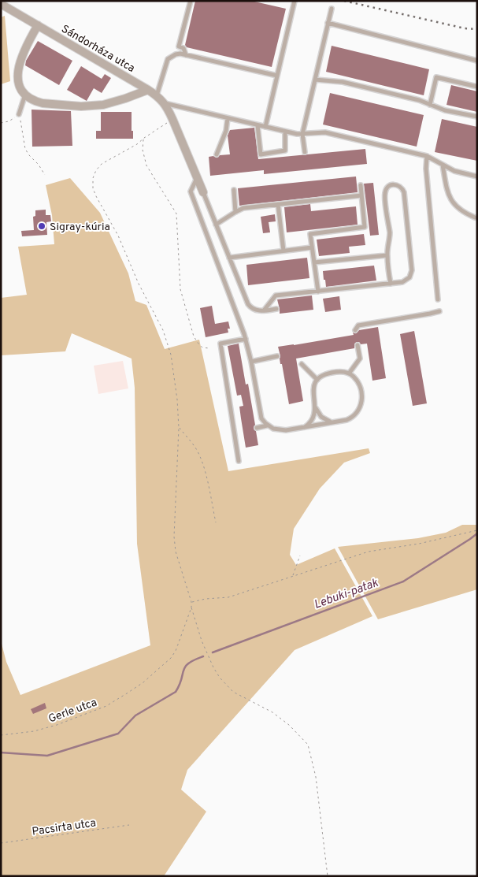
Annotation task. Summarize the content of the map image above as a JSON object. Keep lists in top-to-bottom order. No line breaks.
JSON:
{"streets":{"street":["Sándorháza utca"],"path":["Gerle utca","Pacsirta utca"]},"water":["Lebuki-patak"],"places":["Sigray-kúria"]}
